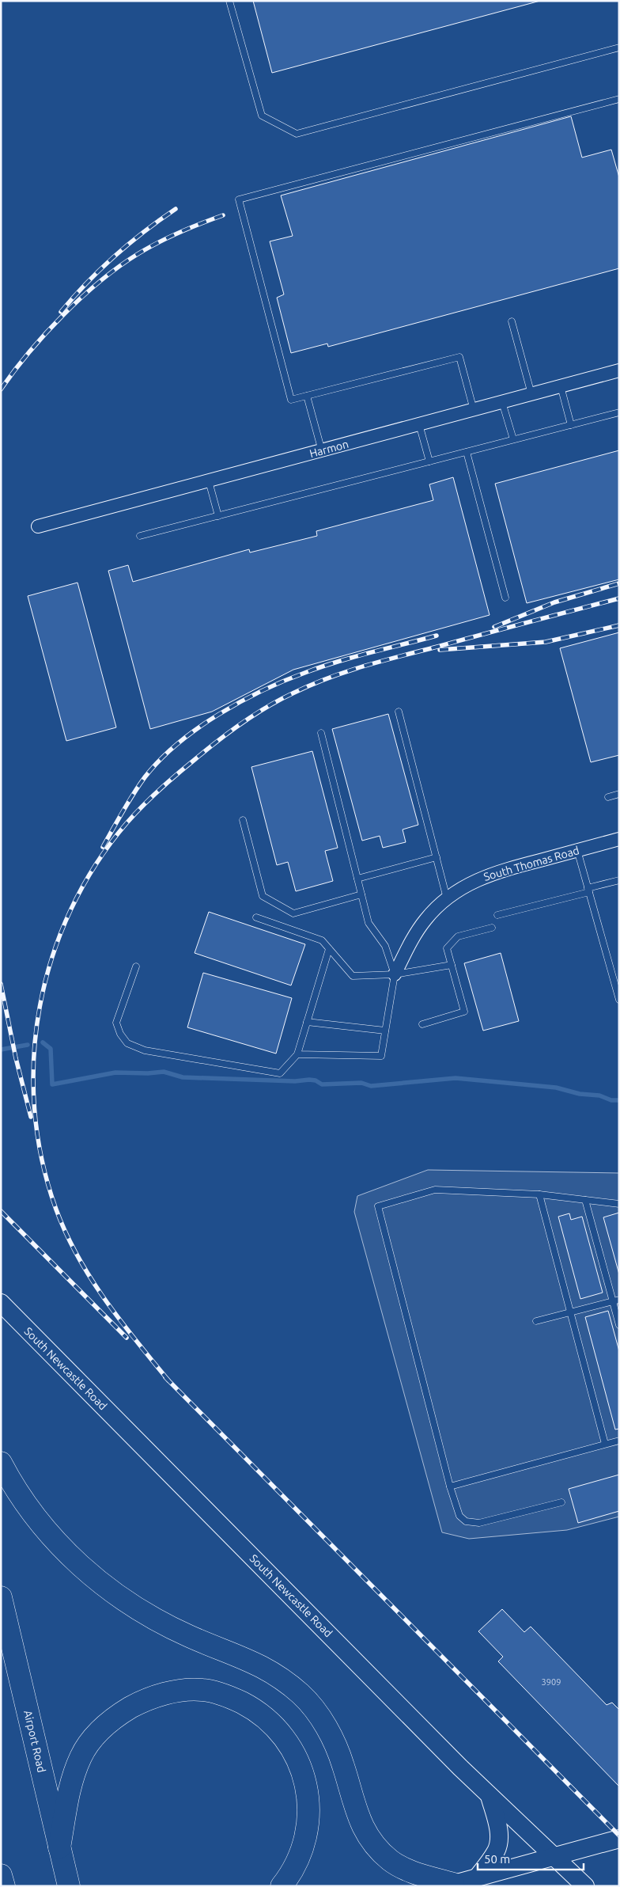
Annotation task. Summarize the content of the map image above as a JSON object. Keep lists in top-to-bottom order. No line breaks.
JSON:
{"streets":{"highway":["Airport Road"],"street":["Harmon","South Thomas Road","South Newcastle Road"]},"house_numbers":["3909"],"scale_bar":"50 m"}
